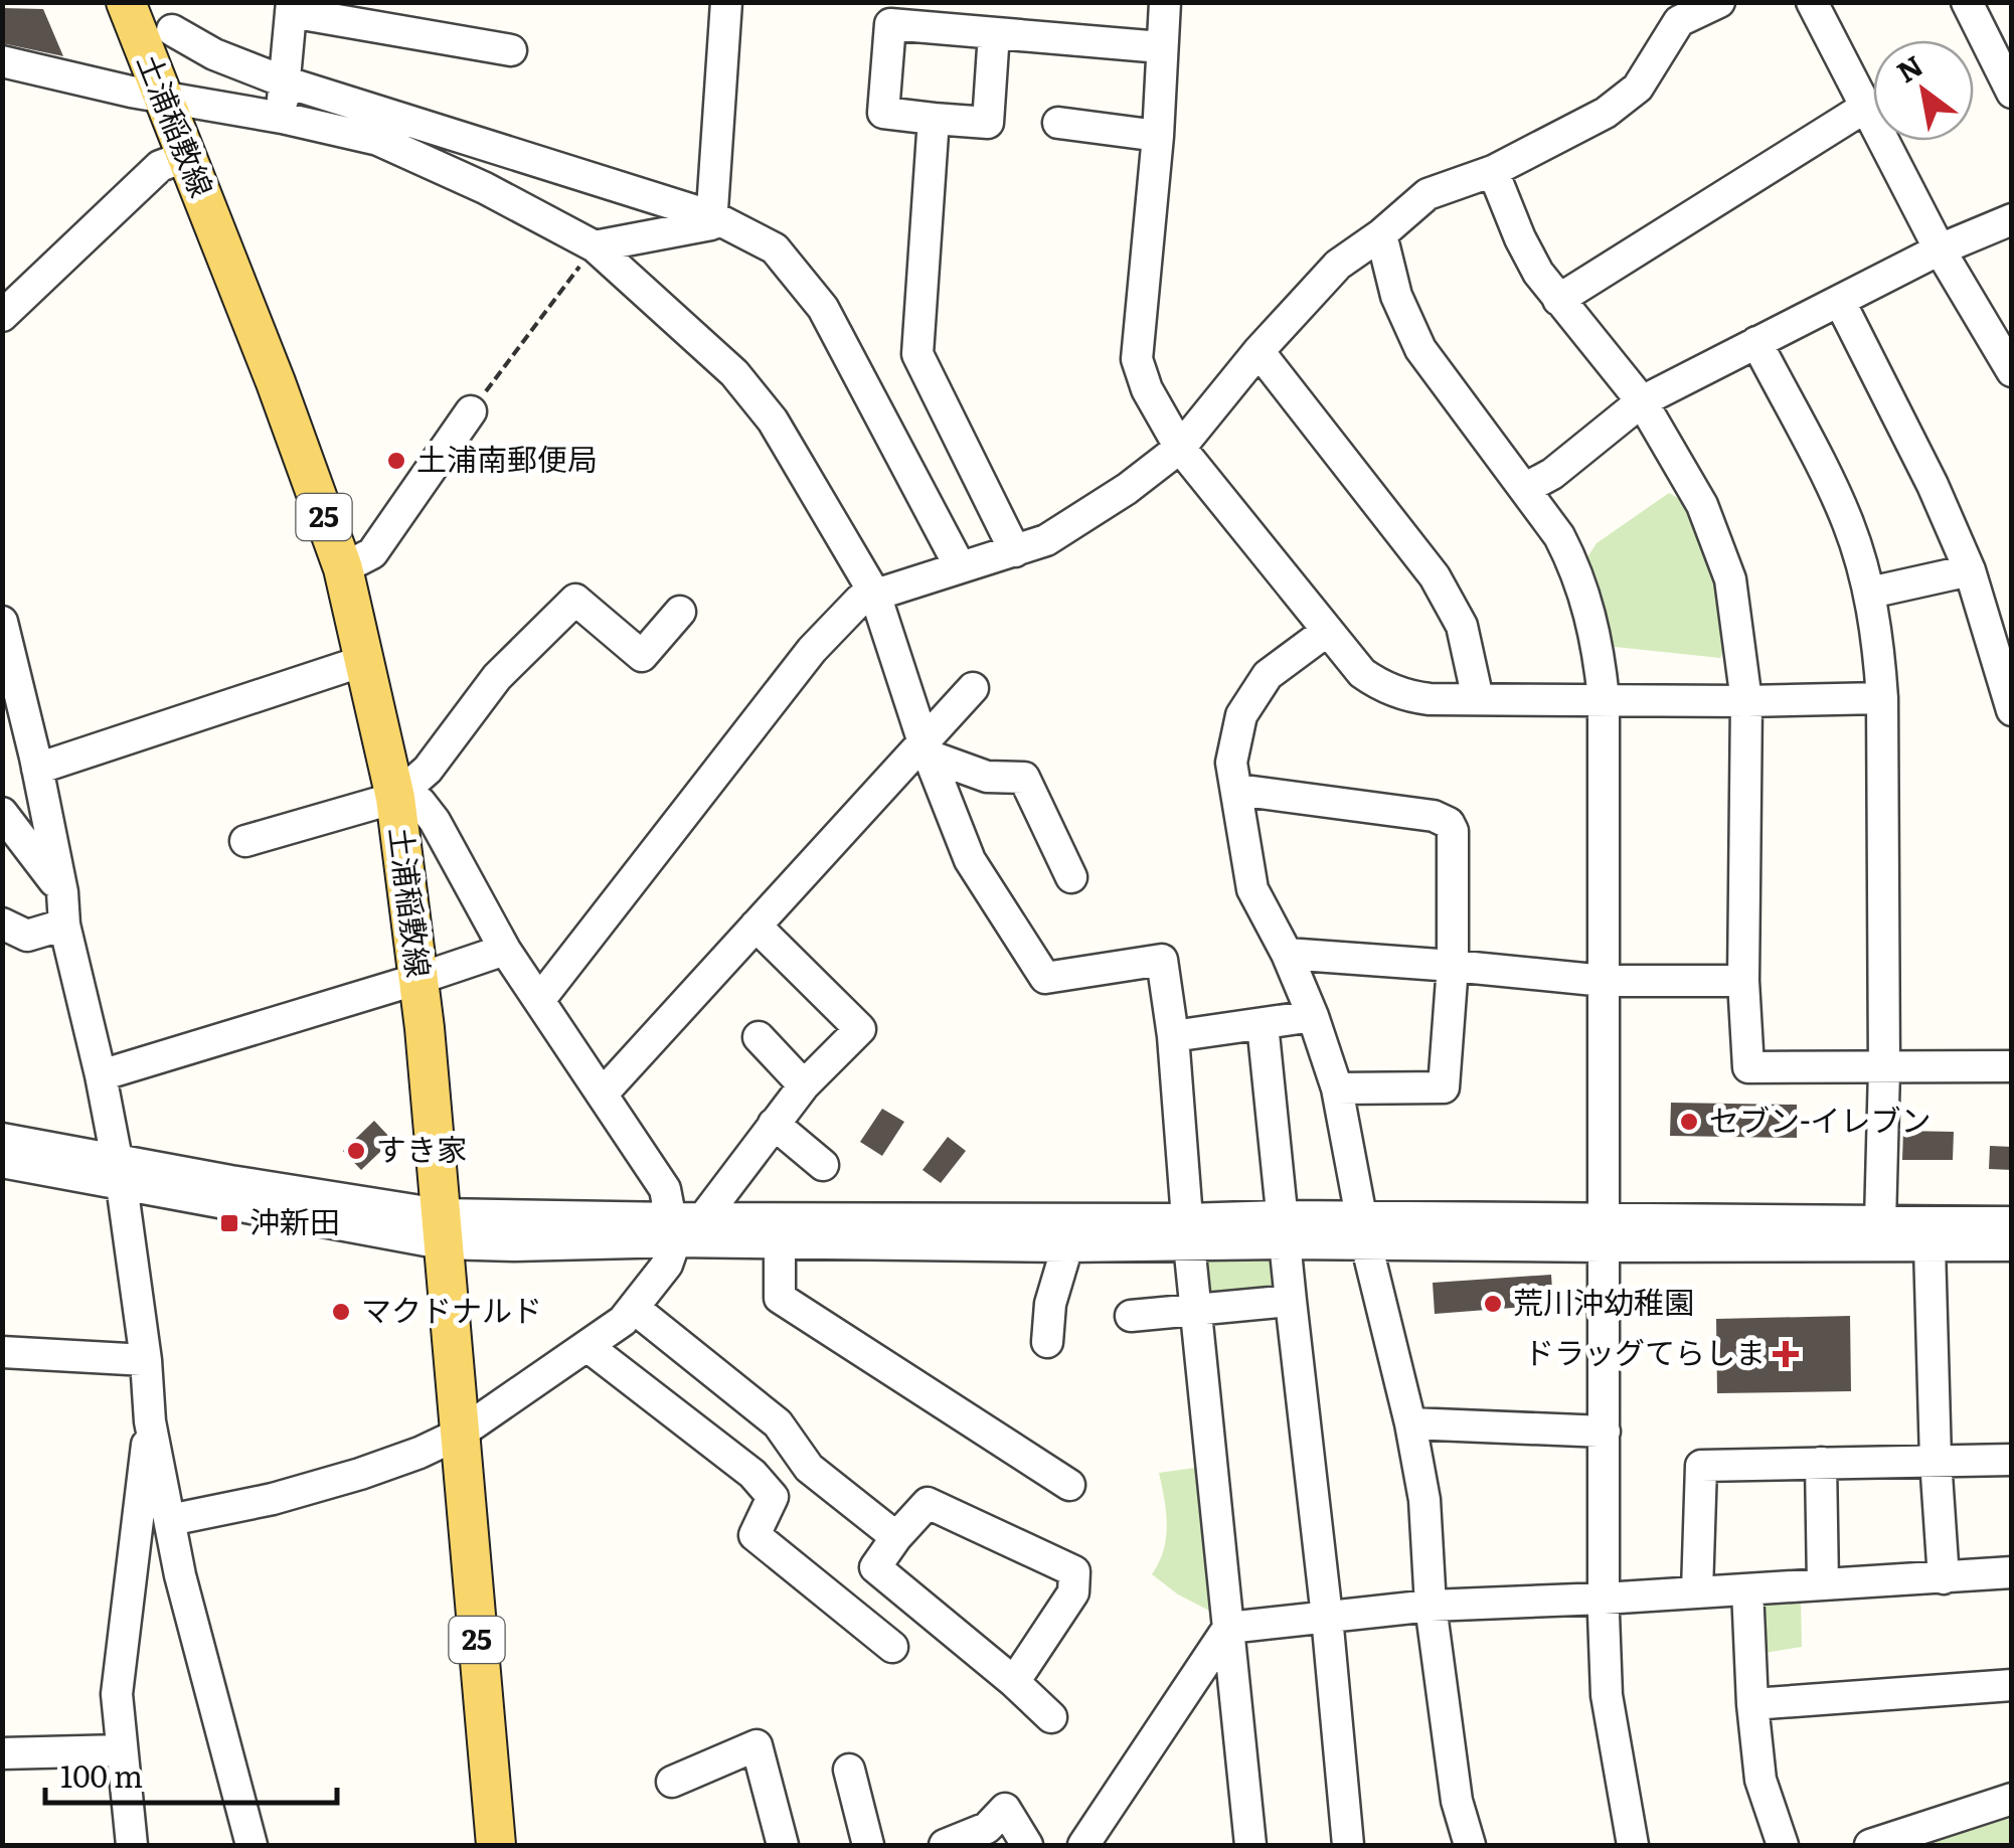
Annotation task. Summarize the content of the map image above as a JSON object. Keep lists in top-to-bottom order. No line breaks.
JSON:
{"streets":{"main road":["土浦稲敷線","25"]},"places":{"other":["土浦南郵便局","セブン-イレブン","すき家","荒川沖幼稚園","マクドナルド"],"transit":["沖新田"],"health":["ドラッグてらしま"]},"scale_bar":"100 m","north":"top left"}
